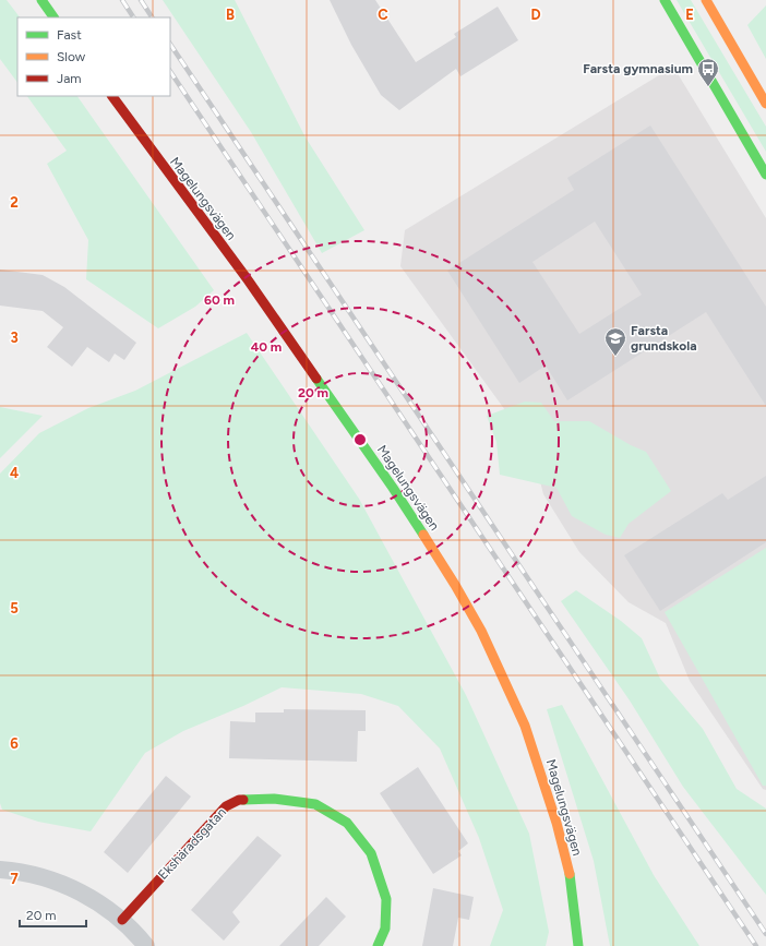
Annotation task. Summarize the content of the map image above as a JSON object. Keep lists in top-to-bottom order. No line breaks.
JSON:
{"streets":{"main road":["Magelungsvägen","Ekshäradsgatan"]},"places":{"bus stop":["Farsta gymnasium"],"school or university":["Farsta grundskola"]},"legend":["Fast","Slow","Jam"],"scale_bar":"20 m","grid":{"columns":["B","C","D","E"],"rows":["2","3","4","5","6","7"]},"rings":["60 m","40 m","20 m"]}
